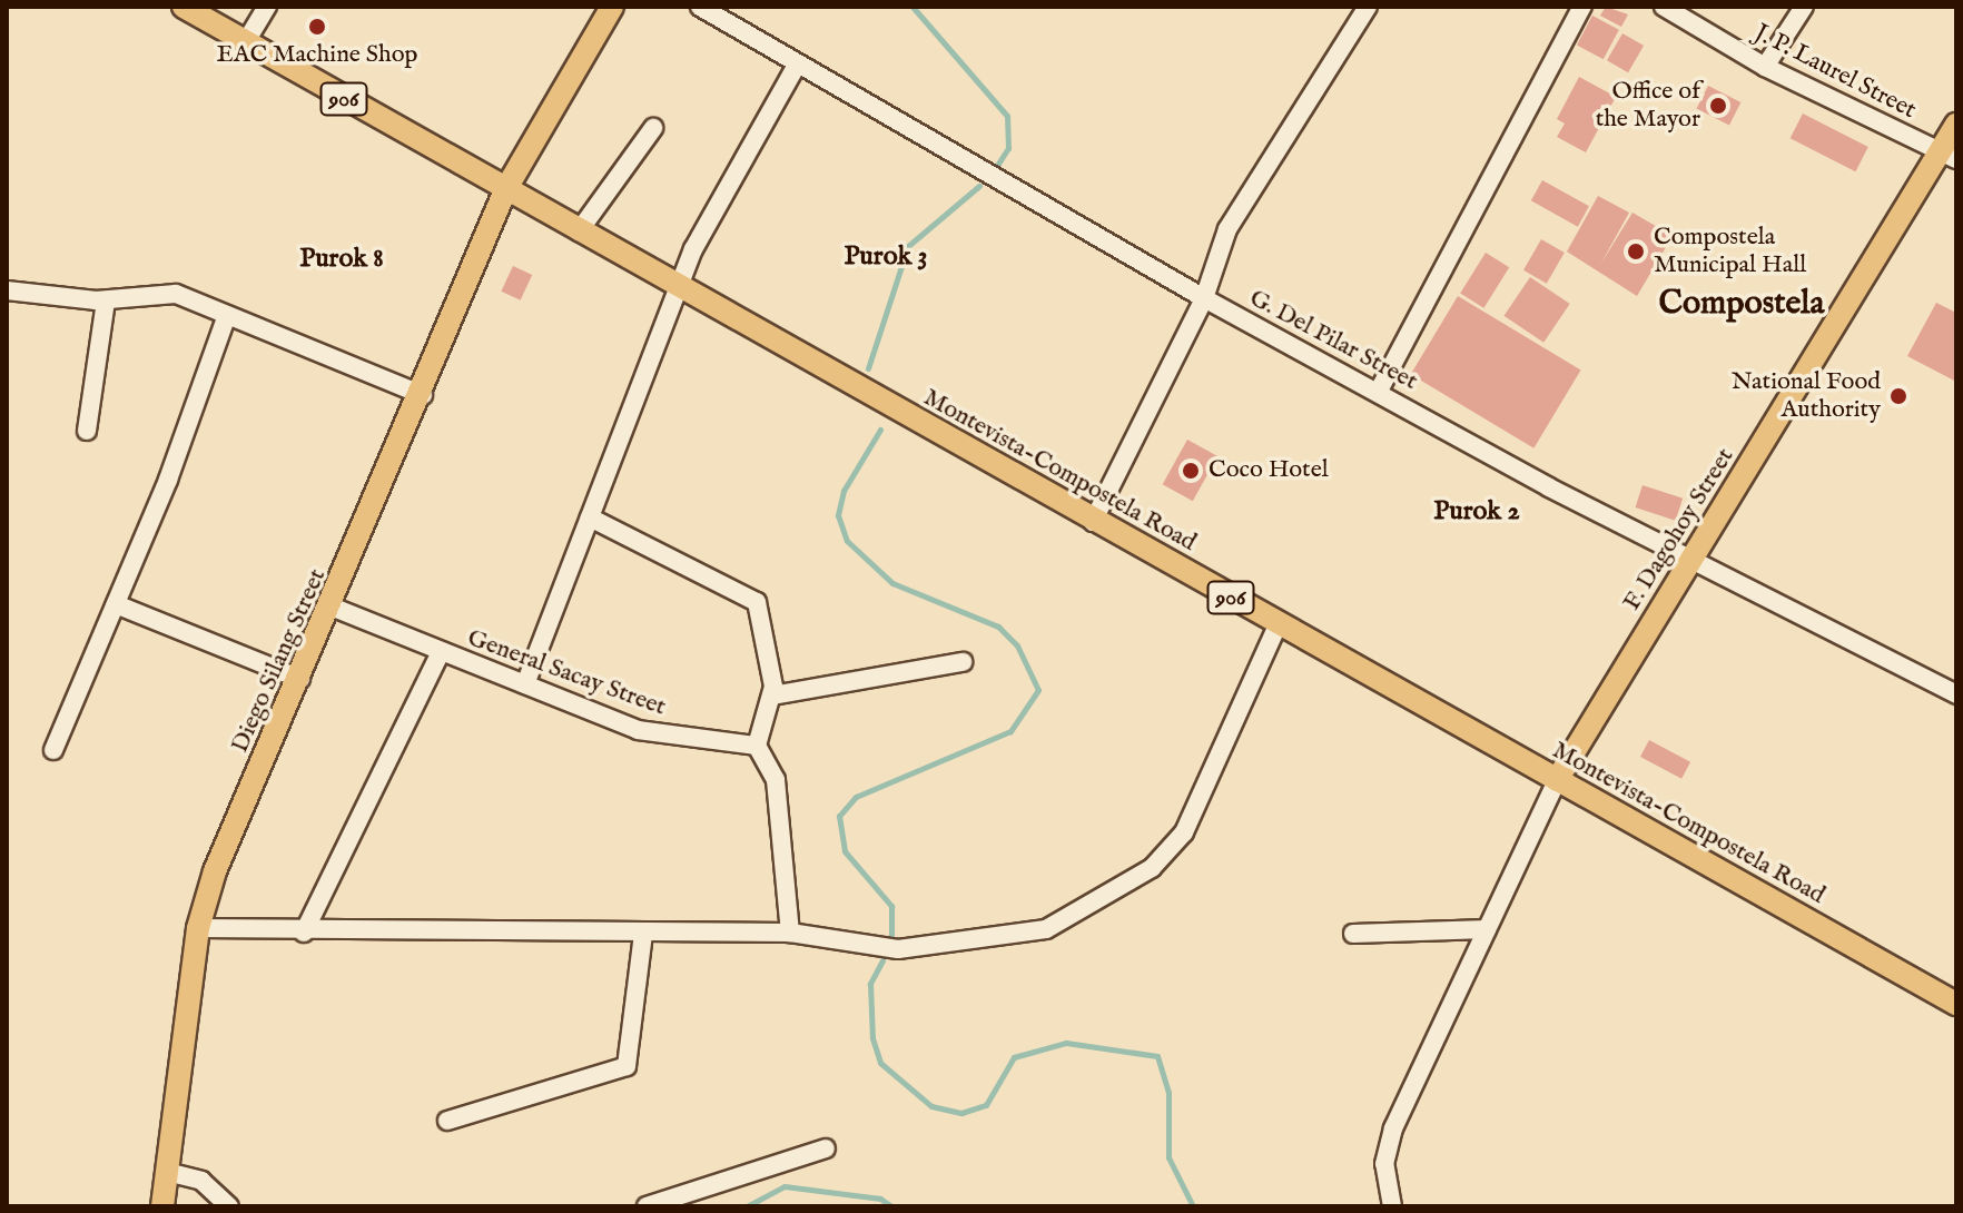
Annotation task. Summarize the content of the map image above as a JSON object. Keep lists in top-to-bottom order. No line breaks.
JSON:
{"streets":{"main road":["906","Montevista-Compostela Road","F. Dagohoy Street","Diego Silang Street"],"street":["J. P. Laurel Street","G. Del Pilar Street","General Sacay Street"]},"crossings":[["J. P. Laurel Street","F. Dagohoy Street"],["G. Del Pilar Street","F. Dagohoy Street"],["Montevista-Compostela Road","F. Dagohoy Street"],["Montevista-Compostela Road","Diego Silang Street"],["Diego Silang Street","General Sacay Street"]],"districts":["Purok 3","Purok 8","Compostela","Purok 2"],"places":["EAC Machine Shop","Office of the Mayor","Compostela Municipal Hall","National Food Authority","Coco Hotel"]}
